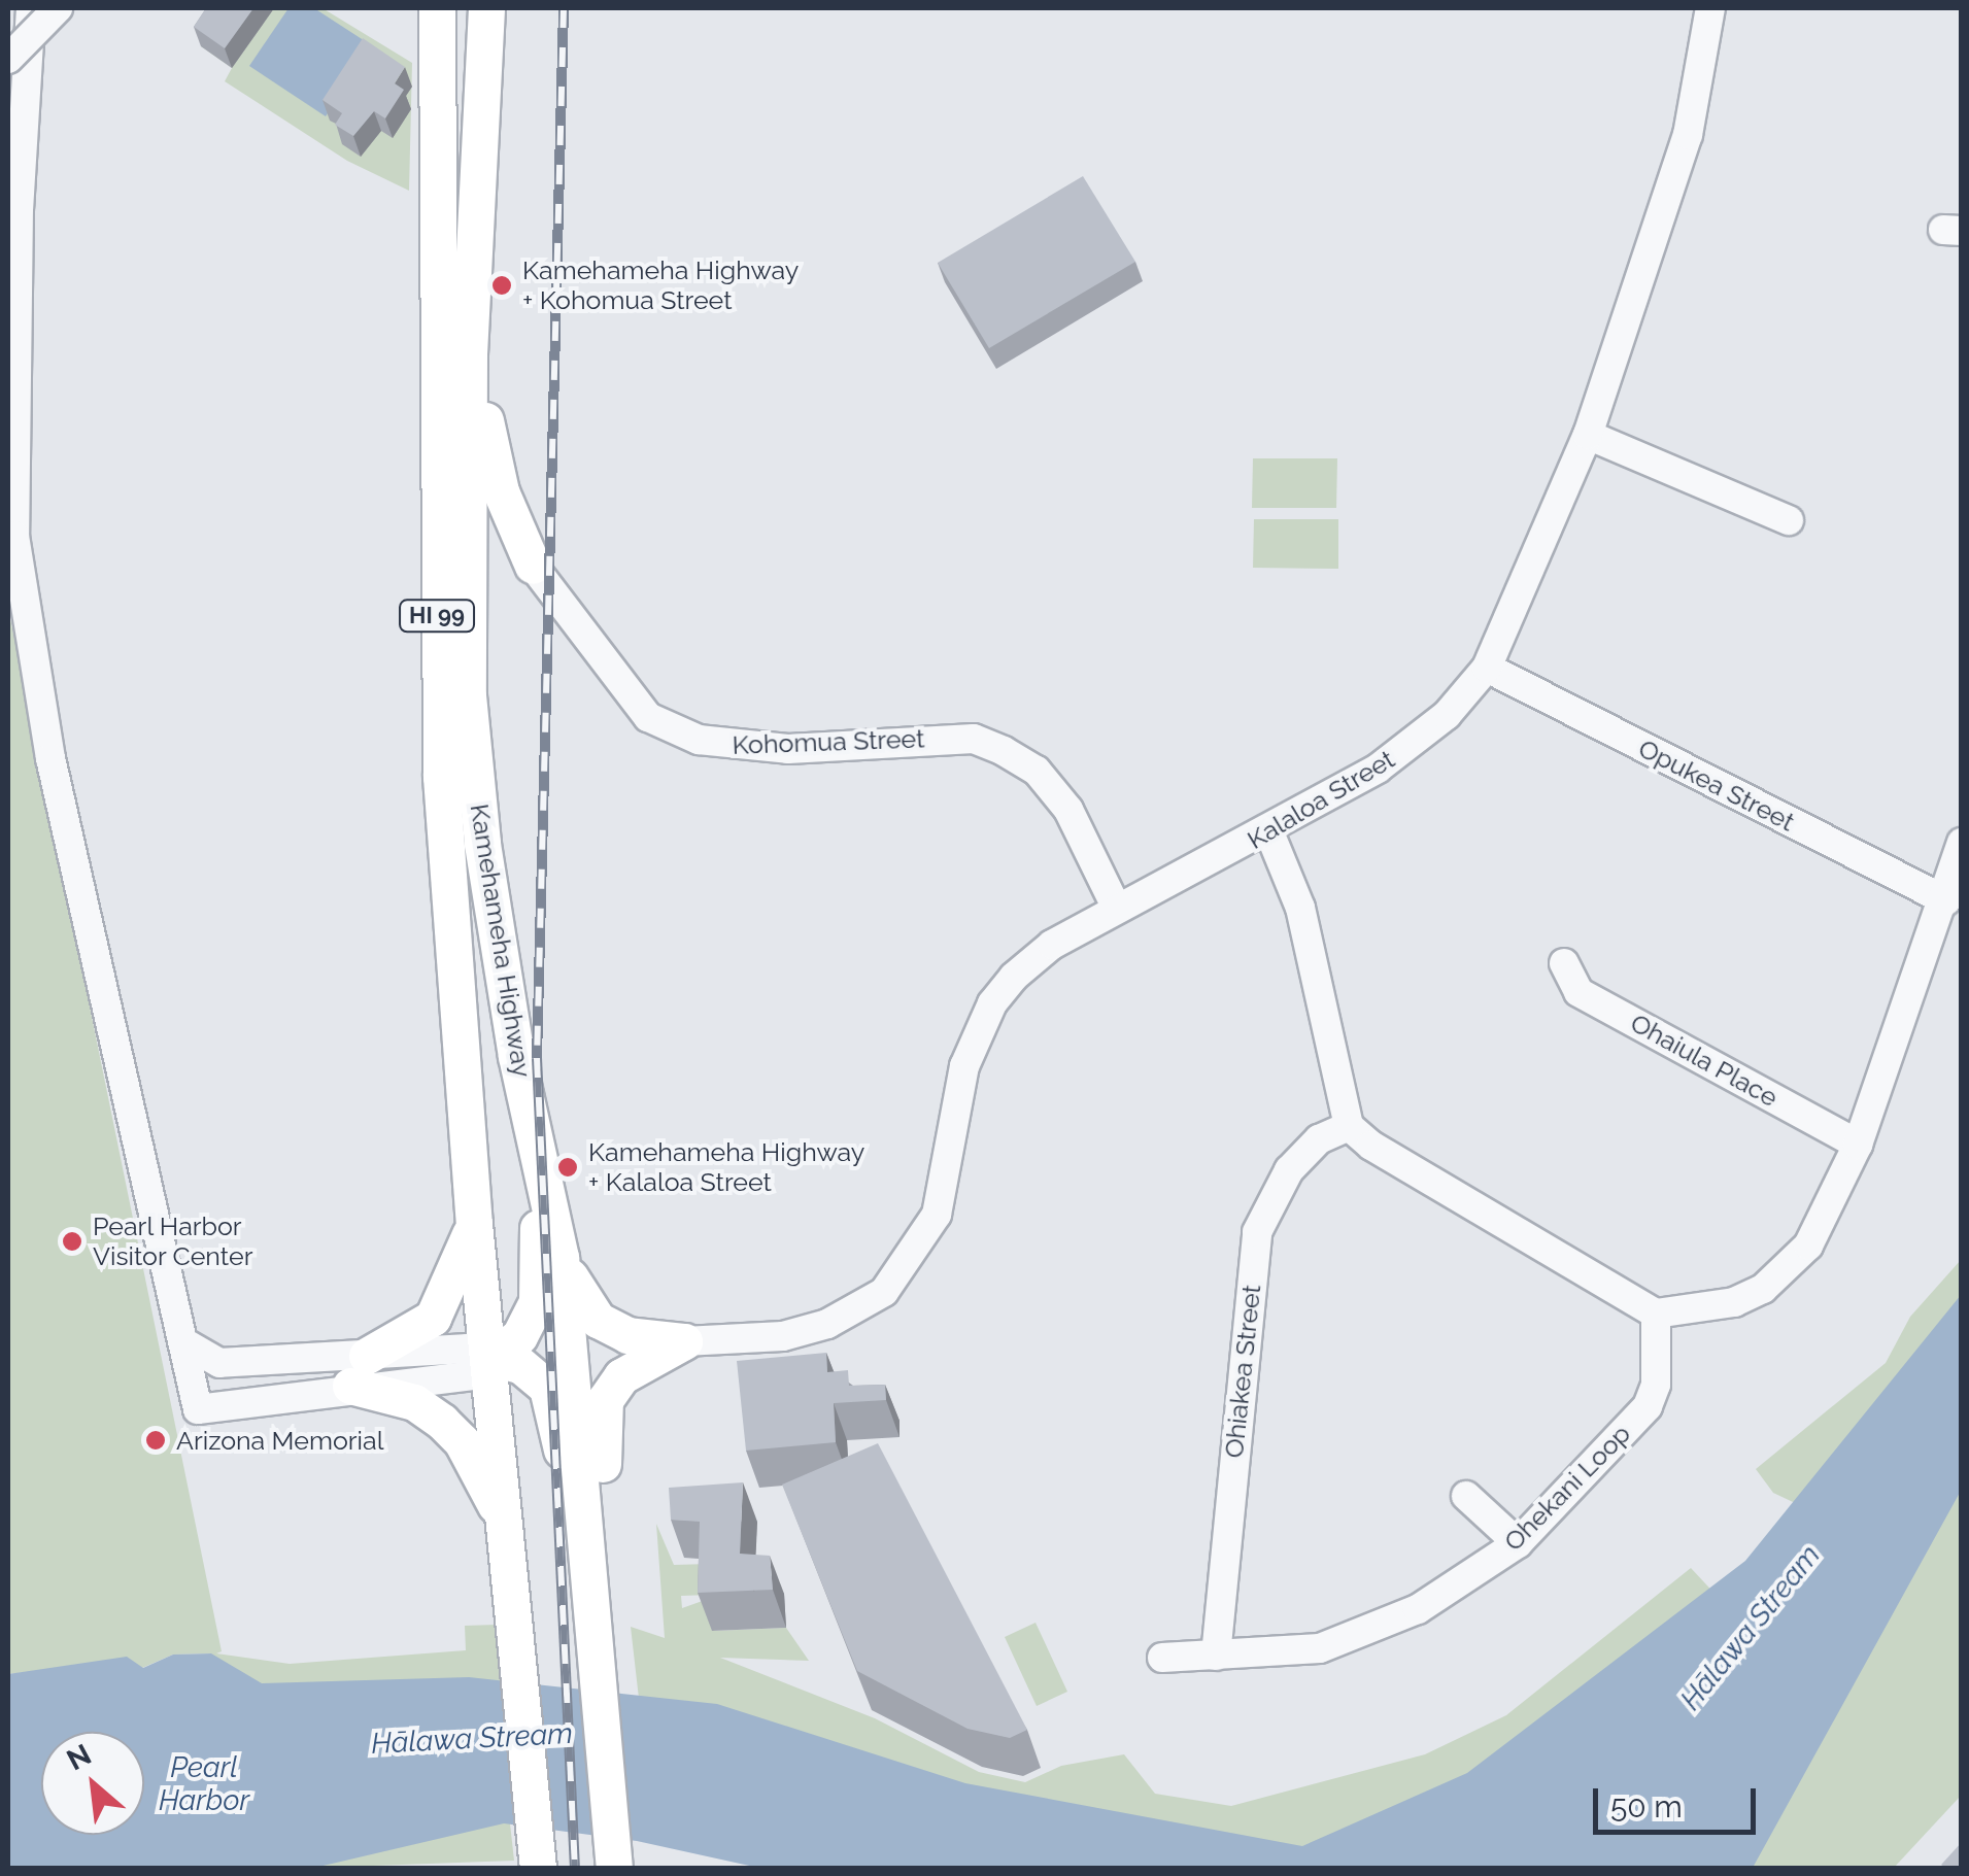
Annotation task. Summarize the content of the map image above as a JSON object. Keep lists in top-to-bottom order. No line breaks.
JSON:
{"streets":{"main road":["HI 99","Kamehameha Highway"],"street":["Kohomua Street","Opukea Street","Kalaloa Street","Ohaiula Place","Ohiakea Street","Ohekani Loop"]},"crossings":[["Kohomua Street","Kalaloa Street"],["Opukea Street","Kalaloa Street"],["Ohiakea Street","Ohekani Loop"]],"water":["Hālawa Stream","Pearl Harbor"],"places":["Kamehameha Highway + Kohomua Street","Kamehameha Highway + Kalaloa Street","Pearl Harbor Visitor Center","Arizona Memorial"],"scale_bar":"50 m","north":"top left"}
